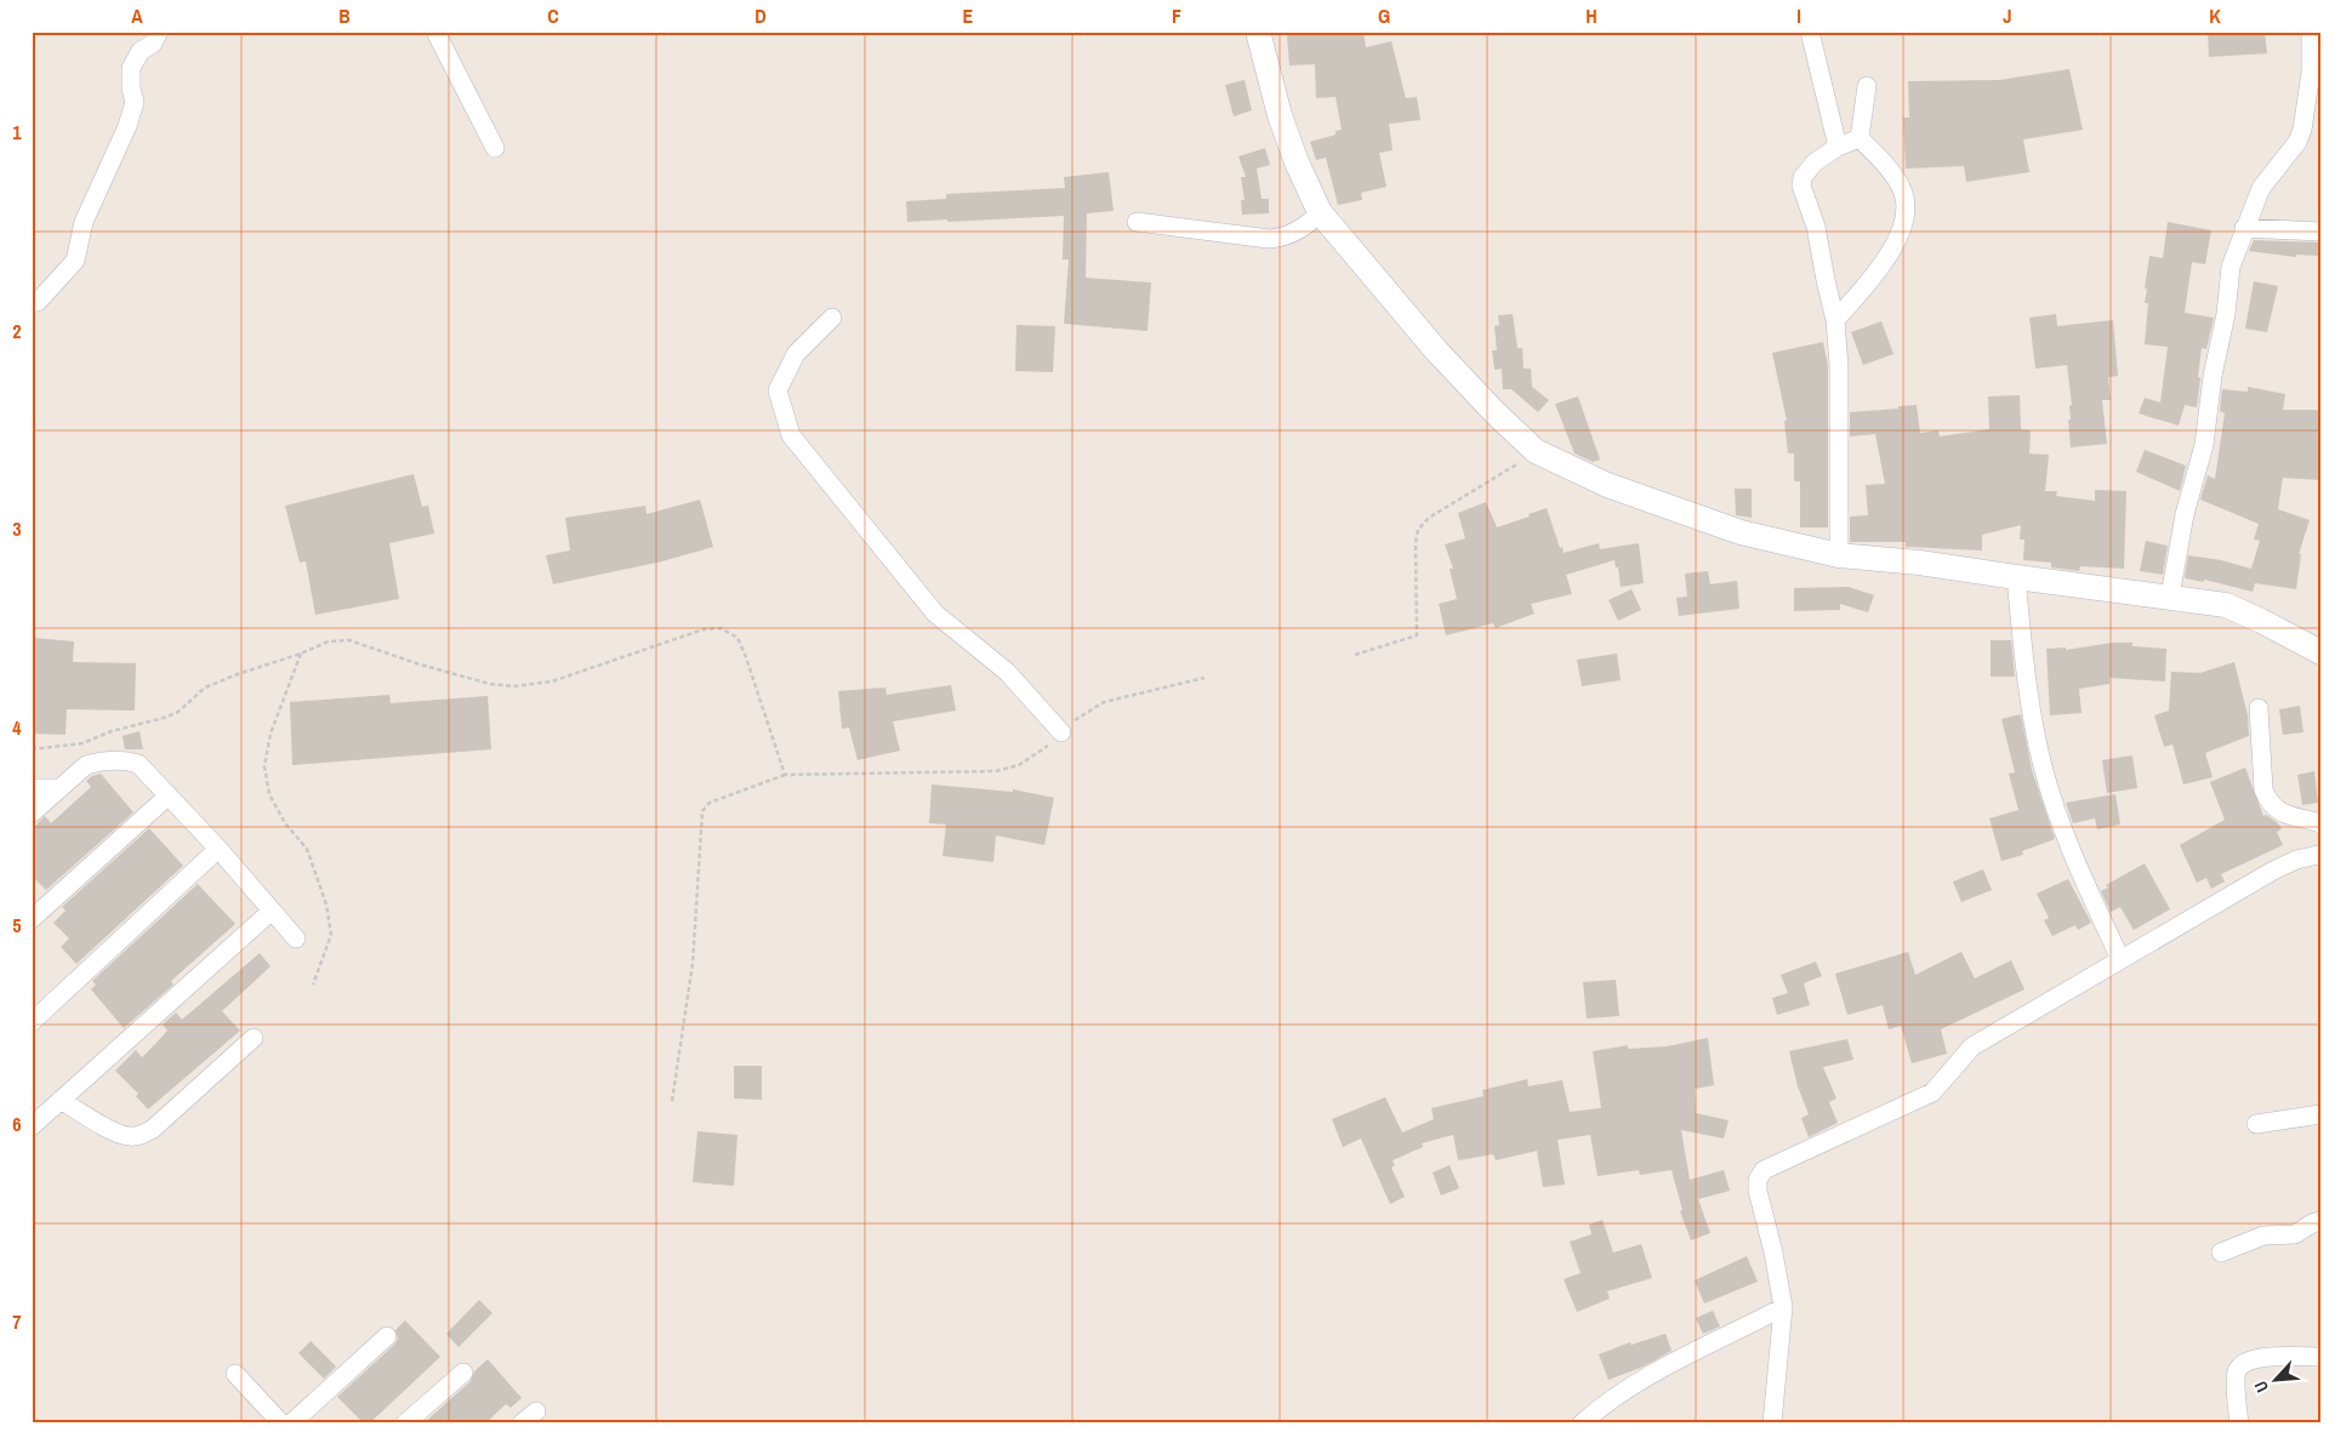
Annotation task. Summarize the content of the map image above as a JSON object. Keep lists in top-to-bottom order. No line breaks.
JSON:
{"north":"bottom left","grid":{"columns":["A","B","C","D","E","F","G","H","I","J","K"],"rows":["1","2","3","4","5","6","7"]}}
